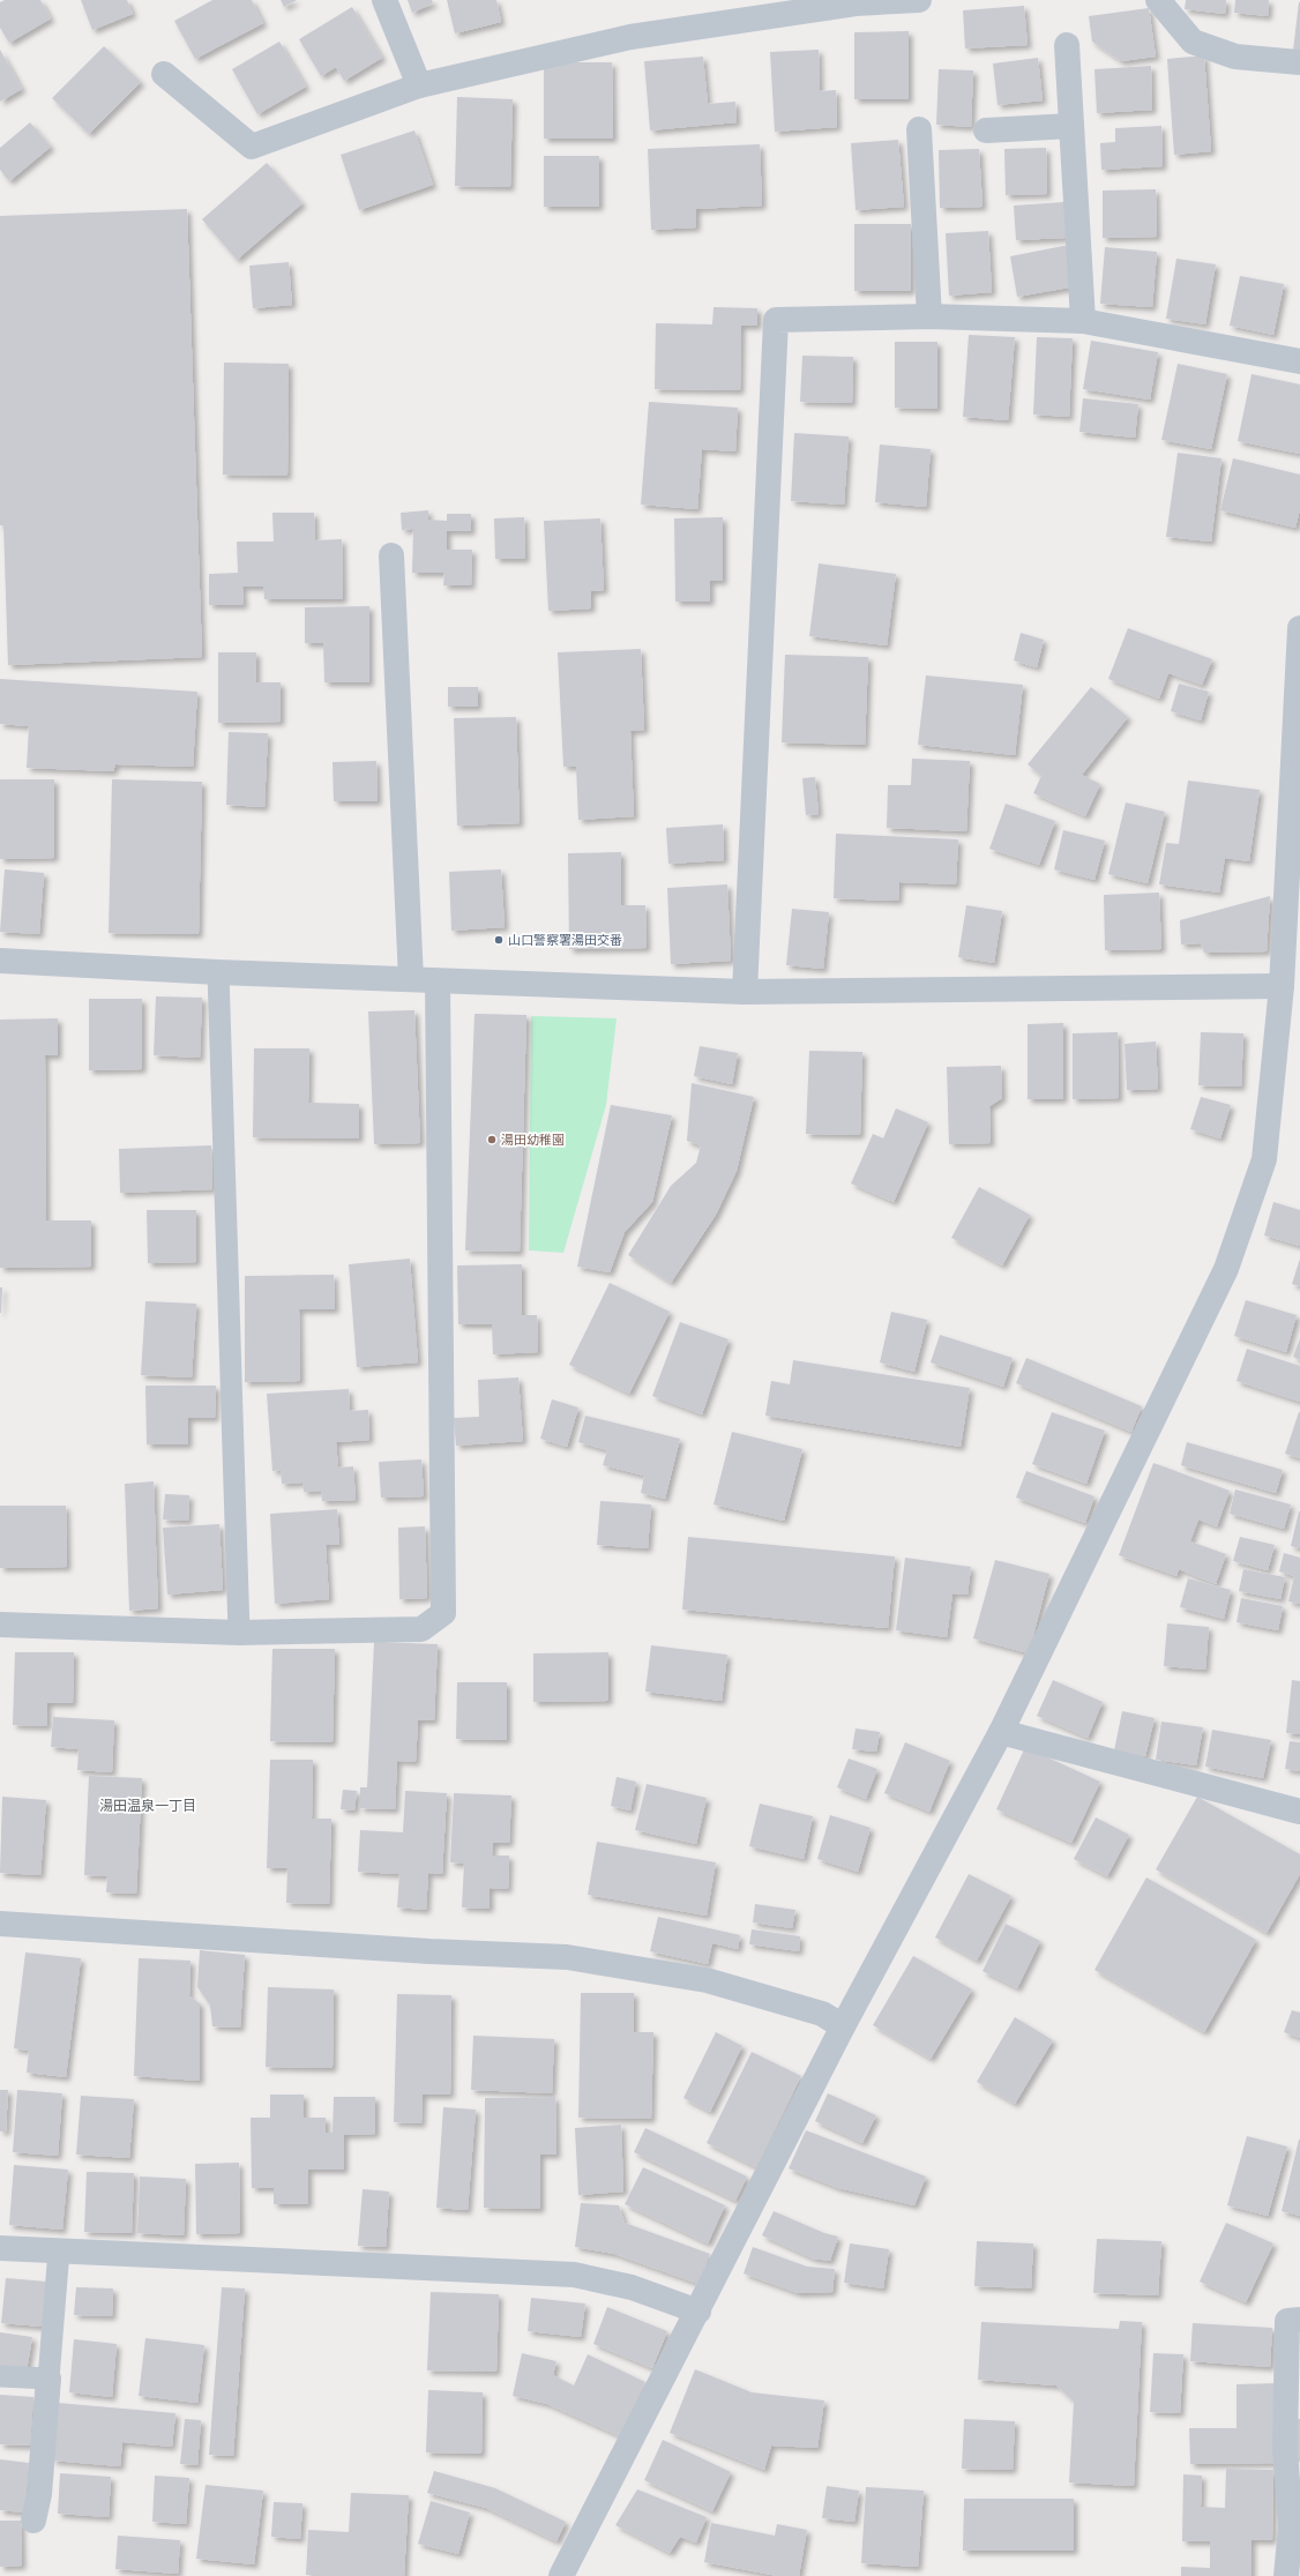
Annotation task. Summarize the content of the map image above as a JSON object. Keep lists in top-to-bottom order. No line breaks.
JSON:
{"districts":["湯田温泉一丁目"],"places":["山口警察署湯田交番","湯田幼稚園"]}
